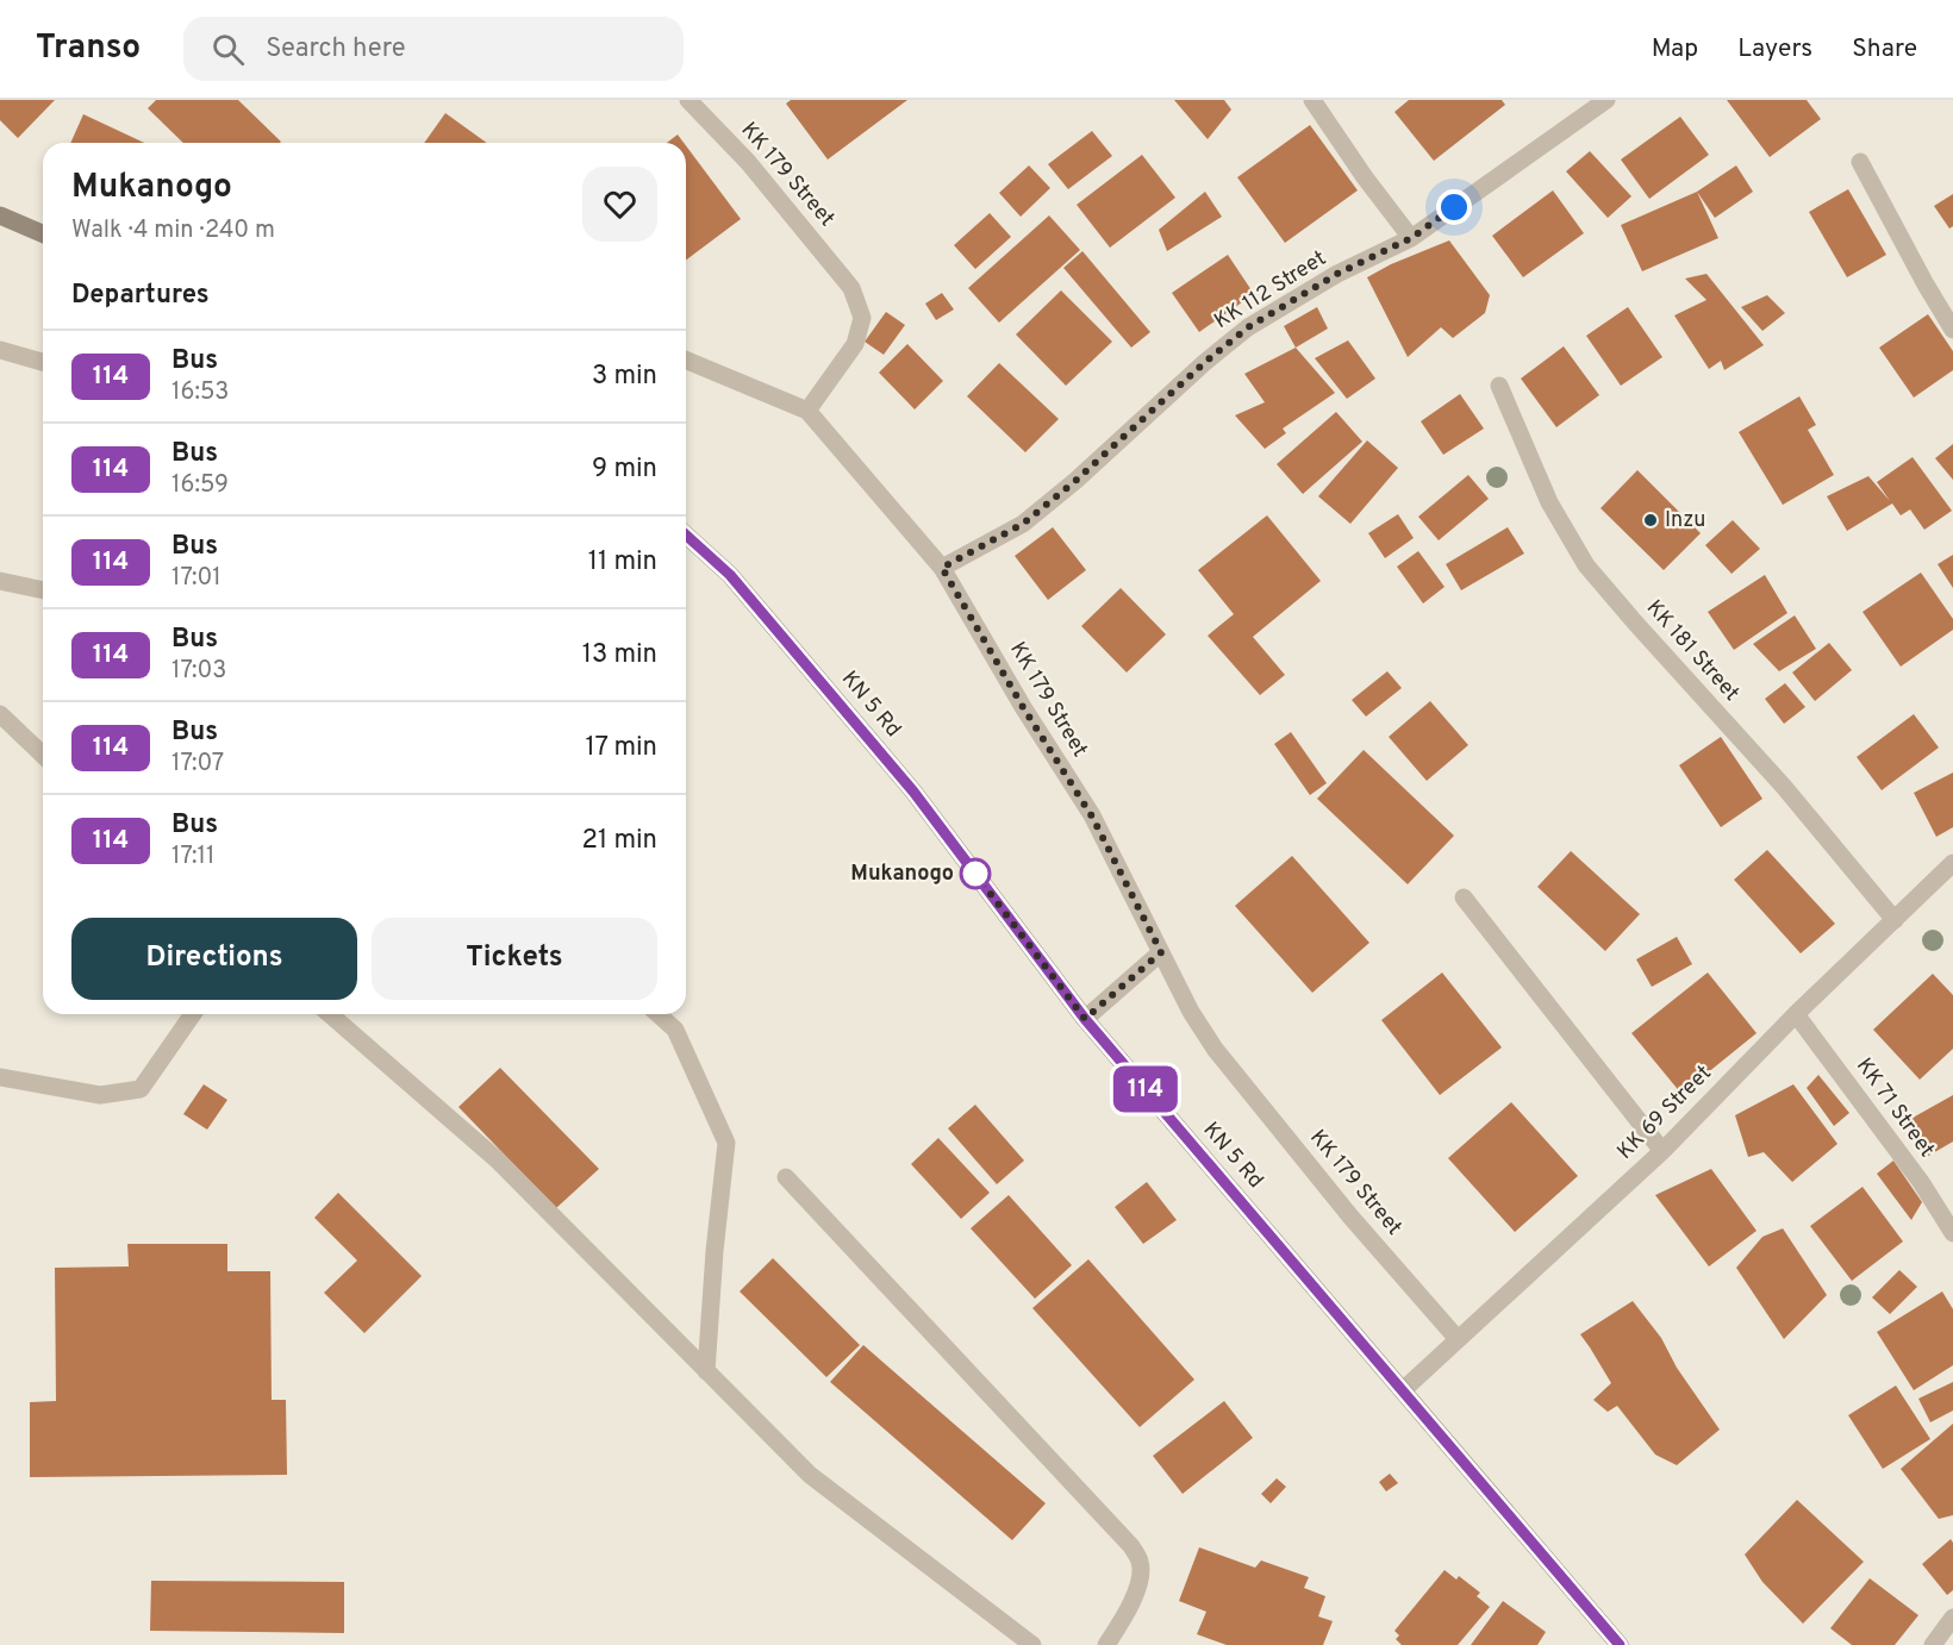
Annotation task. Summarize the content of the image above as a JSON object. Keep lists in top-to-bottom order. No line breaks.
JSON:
{"streets":{"main road":["KN 5 Rd"],"street":["KK 179 Street","KK 112 Street","KK 181 Street","KK 71 Street","KK 69 Street"]},"crossings":[["KK 179 Street","KK 112 Street"],["KK 179 Street","KK 69 Street"],["KK 181 Street","KK 69 Street"],["KN 5 Rd","KK 69 Street"],["KK 71 Street","KK 69 Street"]],"places":["Inzu","Mukanogo"],"lines":["bus line 114"],"page":{"header":"Transo","search":"Search here","nav":["Map","Layers","Share"],"on_map":"114","heading":[["Mukanogo","Walk · 4 min · 240 m"],"Departures"],"list":[{"mark":"114","name":"Bus","note":"16:53","value":"3 min"},{"mark":"114","name":"Bus","note":"16:59","value":"9 min"},{"mark":"114","name":"Bus","note":"17:01","value":"11 min"},{"mark":"114","name":"Bus","note":"17:03","value":"13 min"},{"mark":"114","name":"Bus","note":"17:07","value":"17 min"},{"mark":"114","name":"Bus","note":"17:11","value":"21 min"}],"buttons":["Directions","Tickets"]}}
